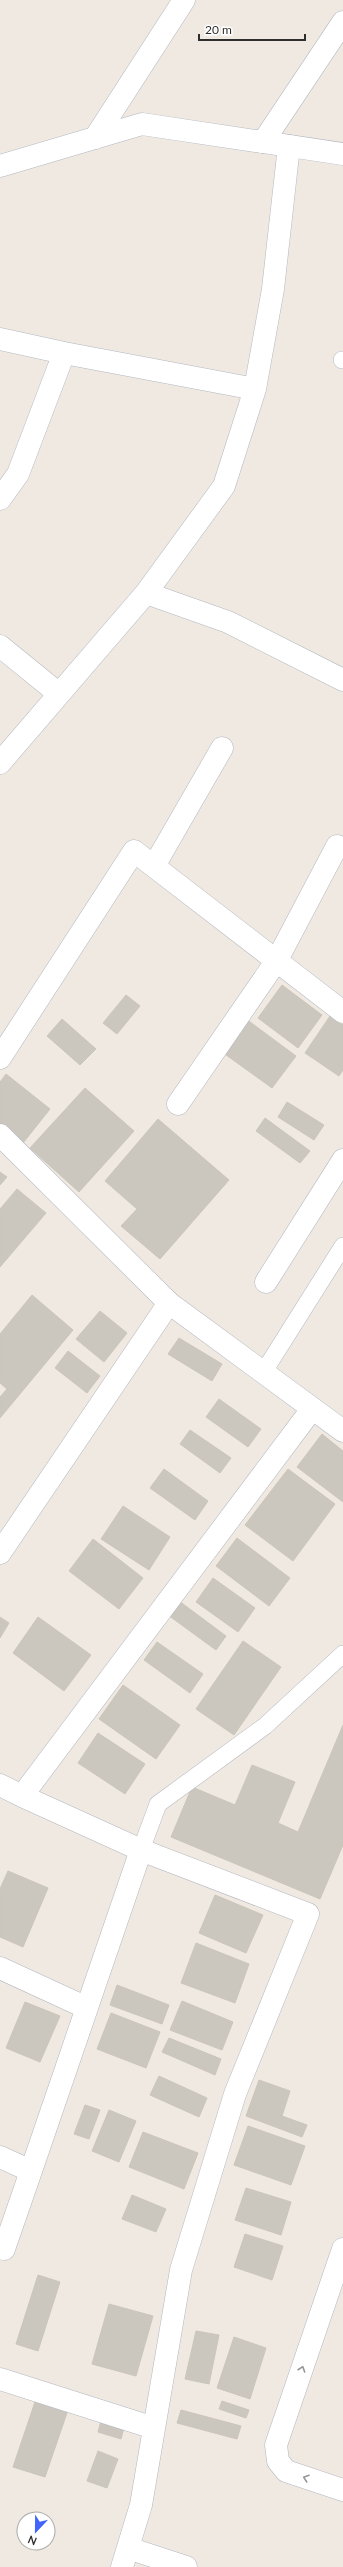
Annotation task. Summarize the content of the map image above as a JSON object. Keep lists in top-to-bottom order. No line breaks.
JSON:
{"scale_bar":"20 m","north":"bottom"}
